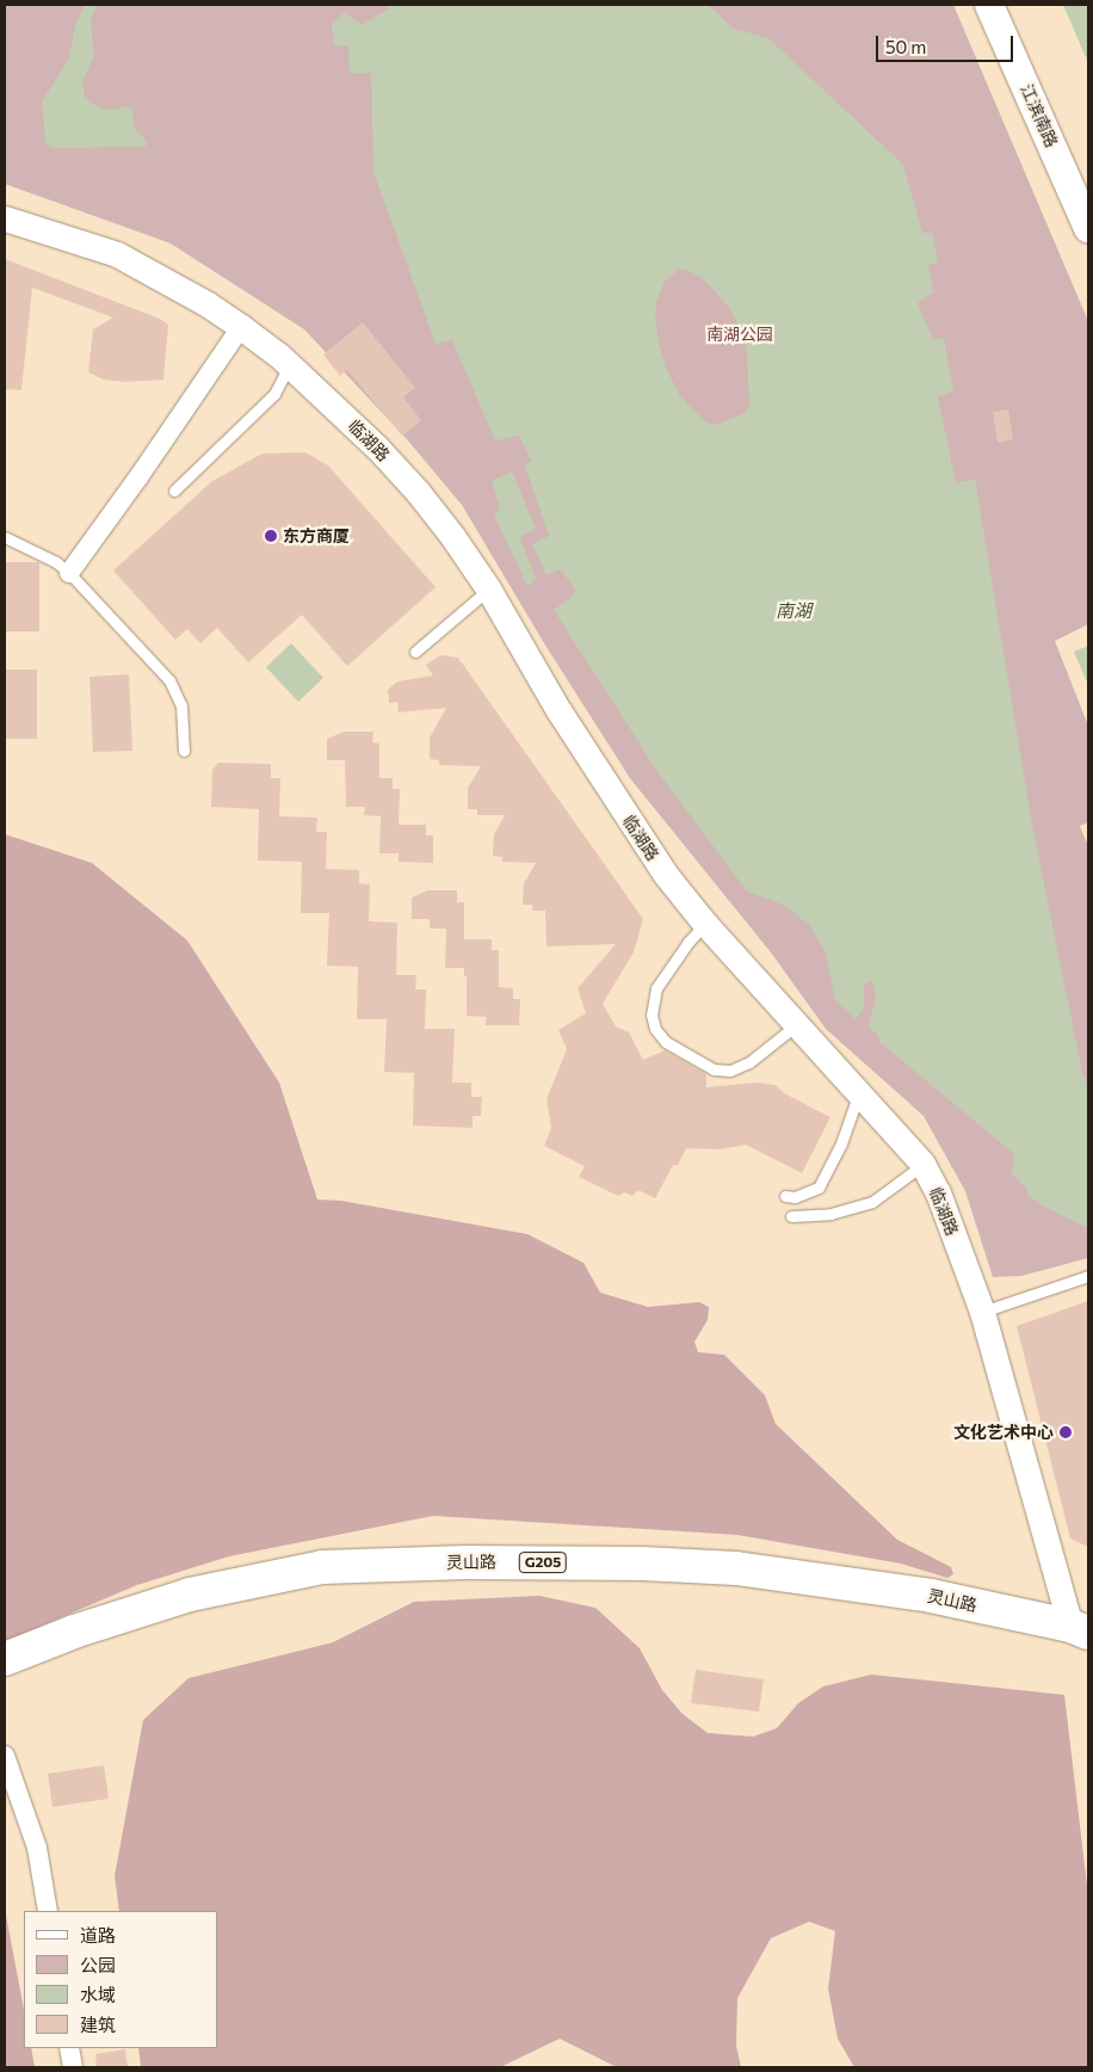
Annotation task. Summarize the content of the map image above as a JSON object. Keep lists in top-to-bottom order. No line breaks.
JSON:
{"streets":{"highway":["灵山路","G205"],"main road":["江滨南路"],"street":["临湖路"]},"crossings":[["临湖路","灵山路"]],"water":["南湖"],"parks":["南湖公园"],"places":["东方商厦","文化艺术中心"],"legend":["道路","公园","水域","建筑"],"scale_bar":"50 m"}
